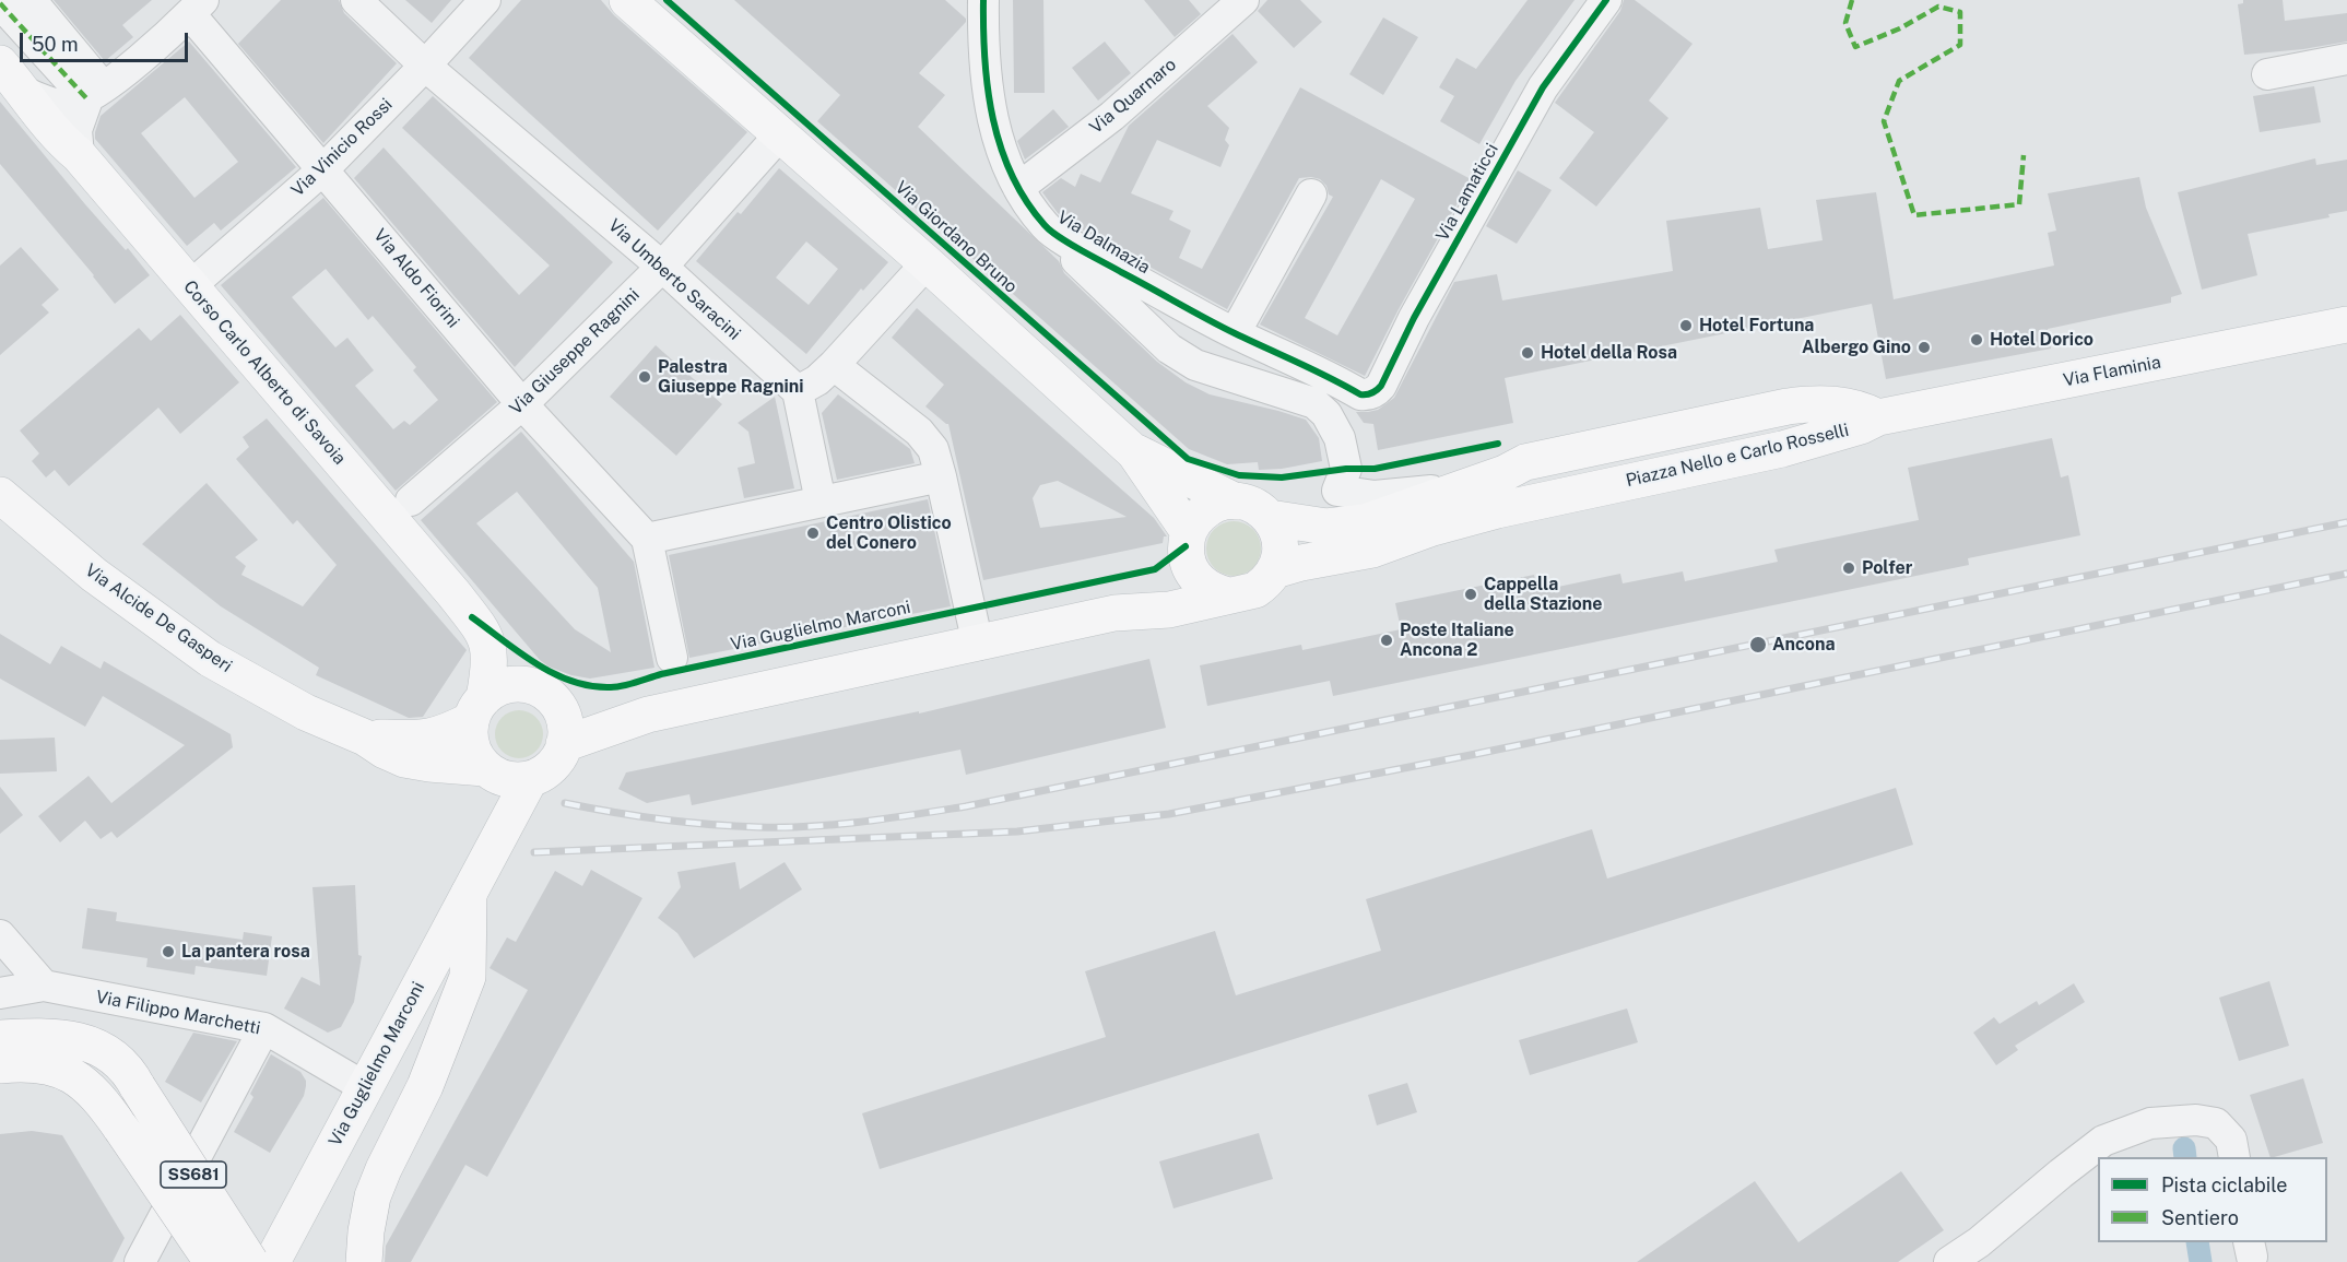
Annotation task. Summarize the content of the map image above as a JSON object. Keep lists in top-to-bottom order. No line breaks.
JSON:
{"streets":{"main road":["Via Flaminia","Corso Carlo Alberto di Savoia","Piazza Nello e Carlo Rosselli","Via Alcide De Gasperi","Via Guglielmo Marconi","SS681"],"street":["Via Quarnaro","Via Vinicio Rossi","Via Lamaticci","Via Dalmazia","Via Aldo Fiorini","Via Umberto Saracini","Via Giuseppe Ragnini","Via Filippo Marchetti"],"cycle path":["Via Giordano Bruno"]},"crossings":[["Via Quarnaro","Via Dalmazia"],["Via Vinicio Rossi","Via Aldo Fiorini"],["Via Vinicio Rossi","Via Umberto Saracini"],["Via Vinicio Rossi","Corso Carlo Alberto di Savoia"],["Via Lamaticci","Via Dalmazia"],["Via Dalmazia","Piazza Nello e Carlo Rosselli"],["Via Aldo Fiorini","Via Giuseppe Ragnini"],["Via Umberto Saracini","Via Giuseppe Ragnini"],["Via Flaminia","Piazza Nello e Carlo Rosselli"],["Corso Carlo Alberto di Savoia","Via Alcide De Gasperi"],["Corso Carlo Alberto di Savoia","Via Guglielmo Marconi"],["Via Alcide De Gasperi","Via Guglielmo Marconi"],["Via Guglielmo Marconi","Via Filippo Marchetti"]],"places":["Hotel Fortuna","Hotel Dorico","Albergo Gino","Hotel della Rosa","Palestra Giuseppe Ragnini","Centro Olistico del Conero","Polfer","Cappella della Stazione","Poste Italiane Ancona 2","Ancona","La pantera rosa"],"legend":["Pista ciclabile","Sentiero"],"scale_bar":"50 m"}
